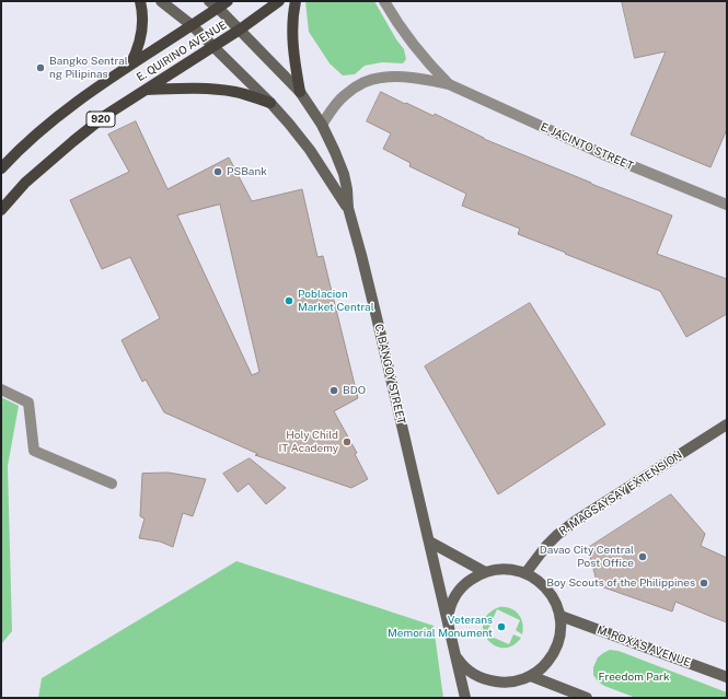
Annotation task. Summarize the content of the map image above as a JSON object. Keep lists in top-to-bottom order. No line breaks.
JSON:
{"streets":{"main road":["E. QUIRINO AVENUE","920","C. BANGOY STREET","R. MAGSAYSAY EXTENSION","M. ROXAS AVENUE"],"street":["E. JACINTO STREET"]},"crossings":[["E. QUIRINO AVENUE","C. BANGOY STREET"],["E. JACINTO STREET","C. BANGOY STREET"],["C. BANGOY STREET","R. MAGSAYSAY EXTENSION"],["C. BANGOY STREET","M. ROXAS AVENUE"],["R. MAGSAYSAY EXTENSION","M. ROXAS AVENUE"]],"parks":["Freedom Park"],"places":["Bangko Sentral ng Pilipinas","PSBank","Poblacion Market Central","BDO","Holy Child IT Academy","Davao City Central Post Office","Boy Scouts of the Philippines","Veterans Memorial Monument"]}
